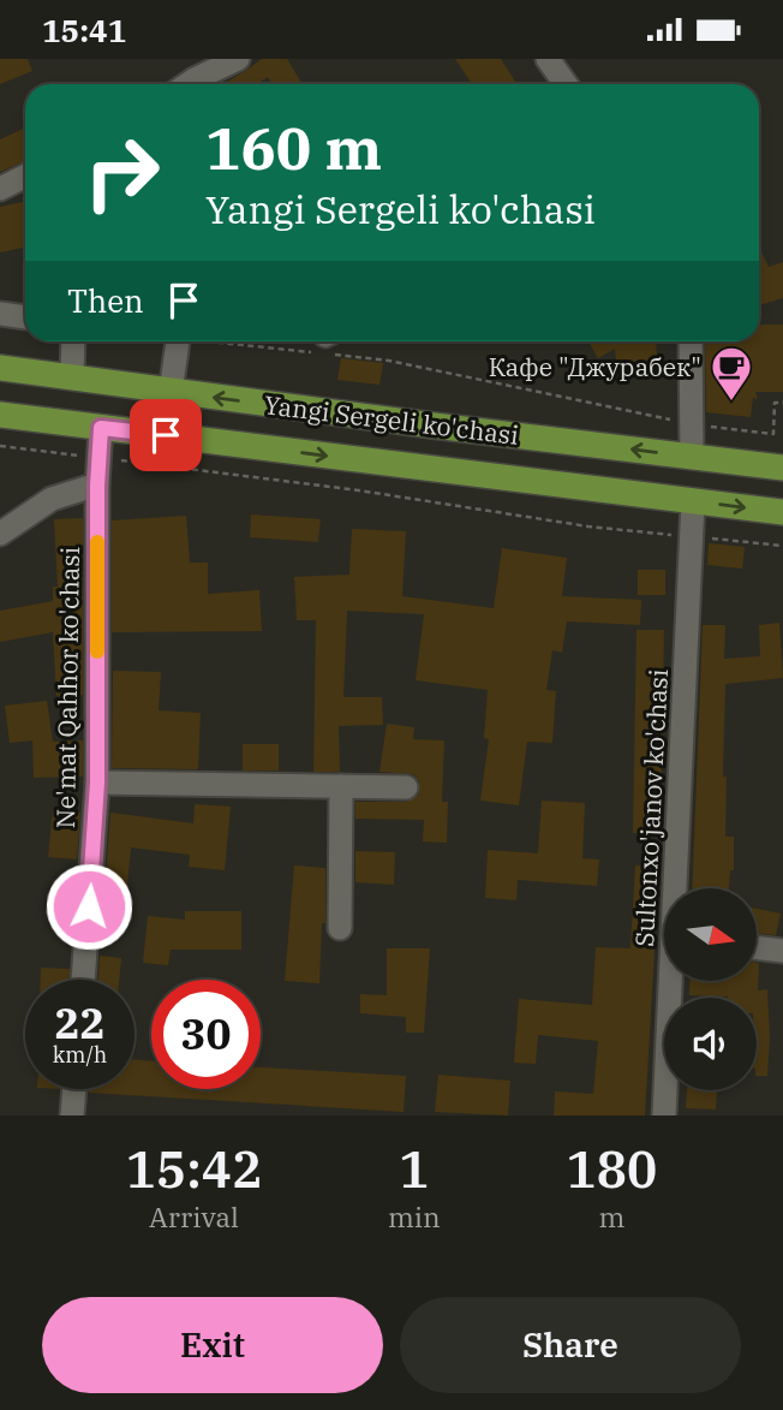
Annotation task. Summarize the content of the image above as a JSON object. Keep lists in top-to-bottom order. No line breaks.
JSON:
{"streets":{"main road":["Yangi Sergeli ko'chasi"],"street":["Ne'mat Qahhor ko'chasi","Sultonxo'janov ko'chasi"]},"crossings":[["Yangi Sergeli ko'chasi","Ne'mat Qahhor ko'chasi"],["Yangi Sergeli ko'chasi","Sultonxo'janov ko'chasi"]],"places":{"cafe":["Кафе \"Джурабек\""]},"north":"right","page":{"status":"15:41","turn":["160 m","Yangi Sergeli ko'chasi"],"then":"Then","speed":"22 km/h","limit":"30","eta":["15:42","Arrival","1","min","180","m"],"buttons":["Exit","Share"]}}
